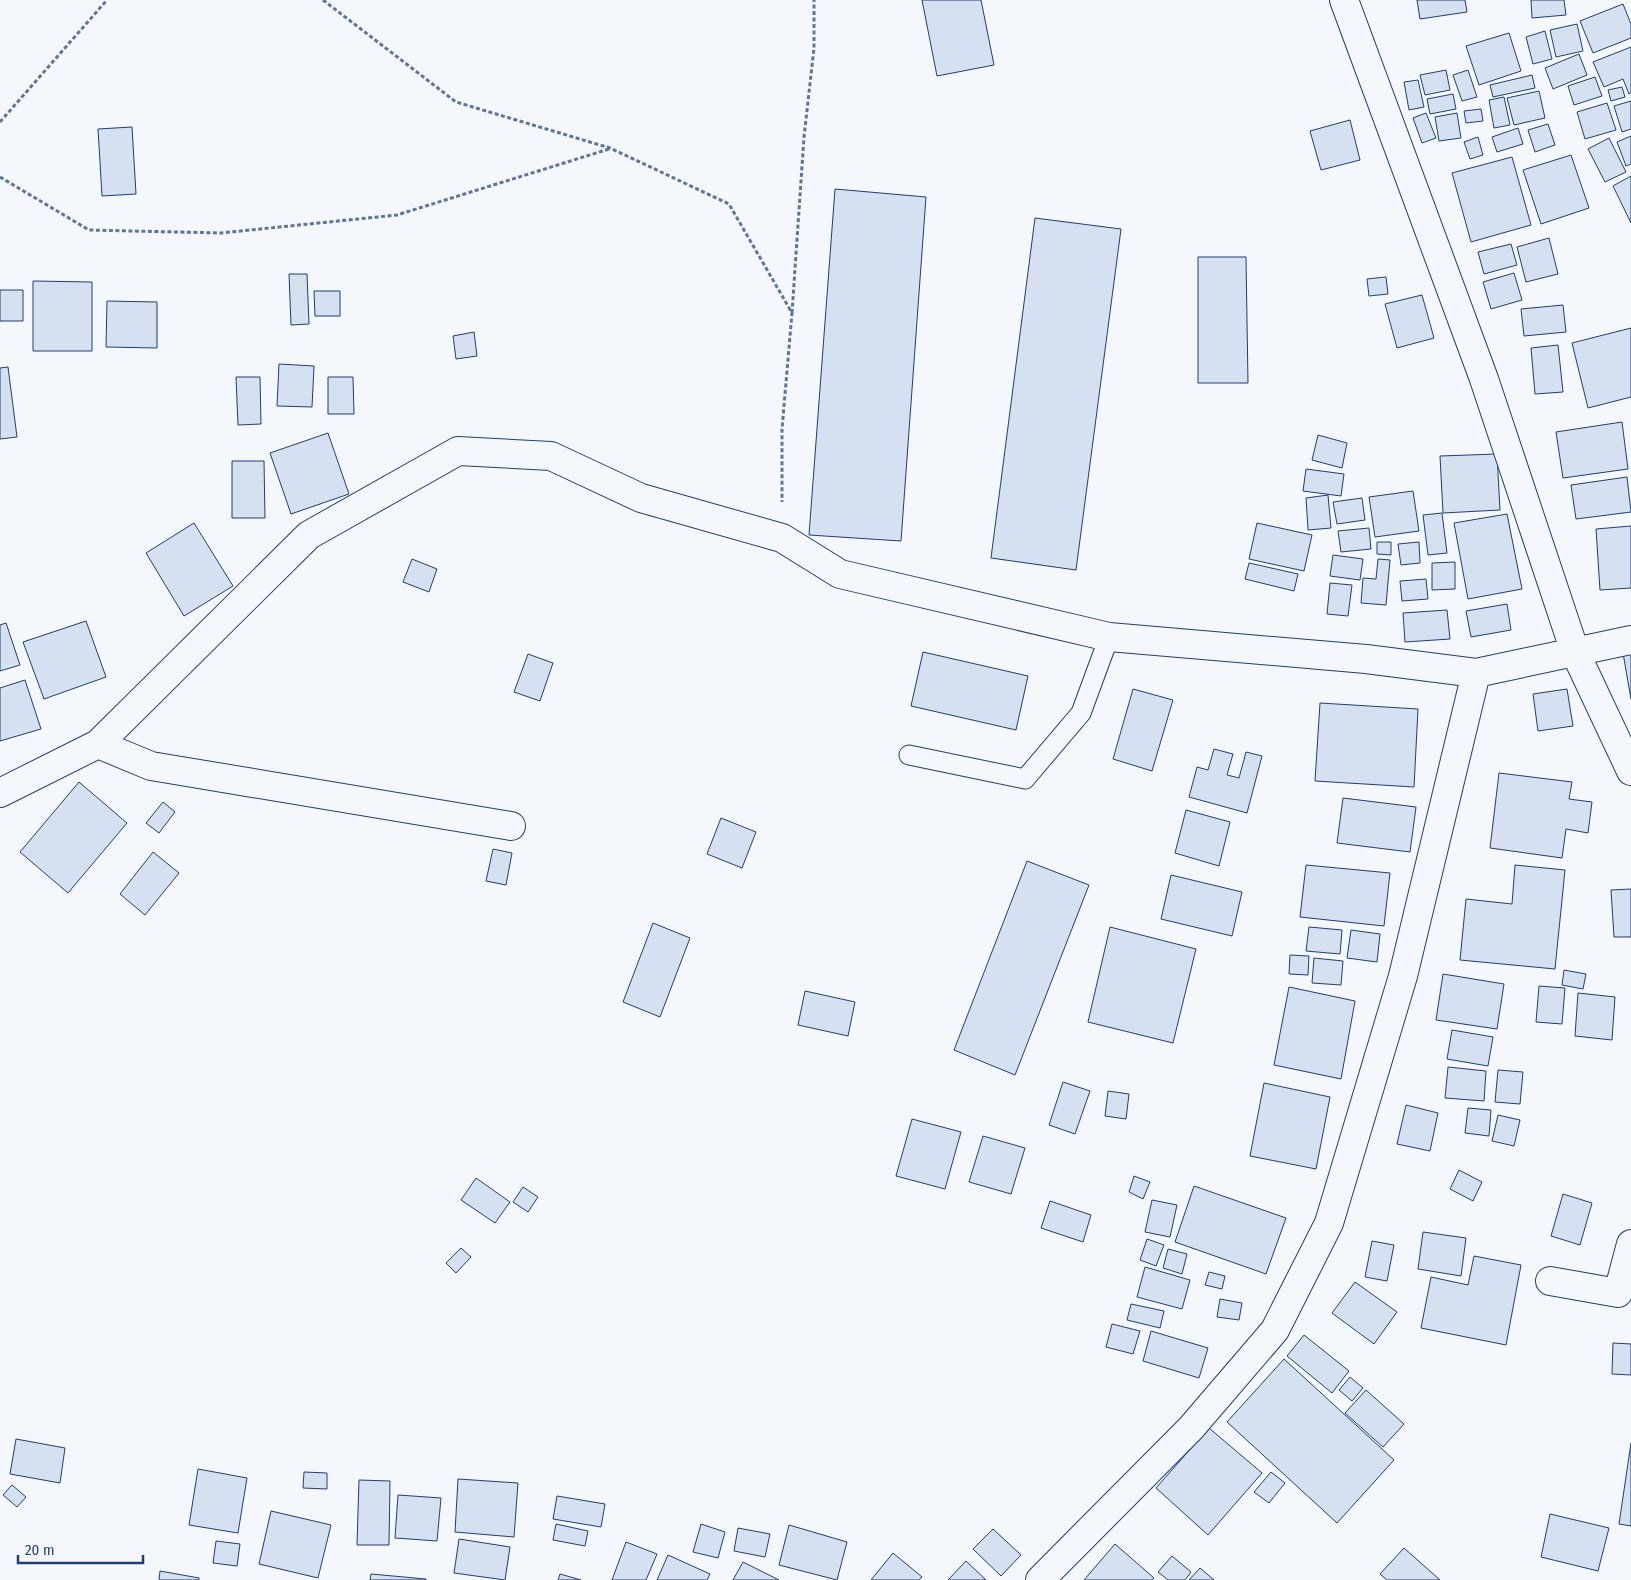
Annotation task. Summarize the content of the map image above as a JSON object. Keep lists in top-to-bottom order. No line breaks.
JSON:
{"scale_bar":"20 m"}
